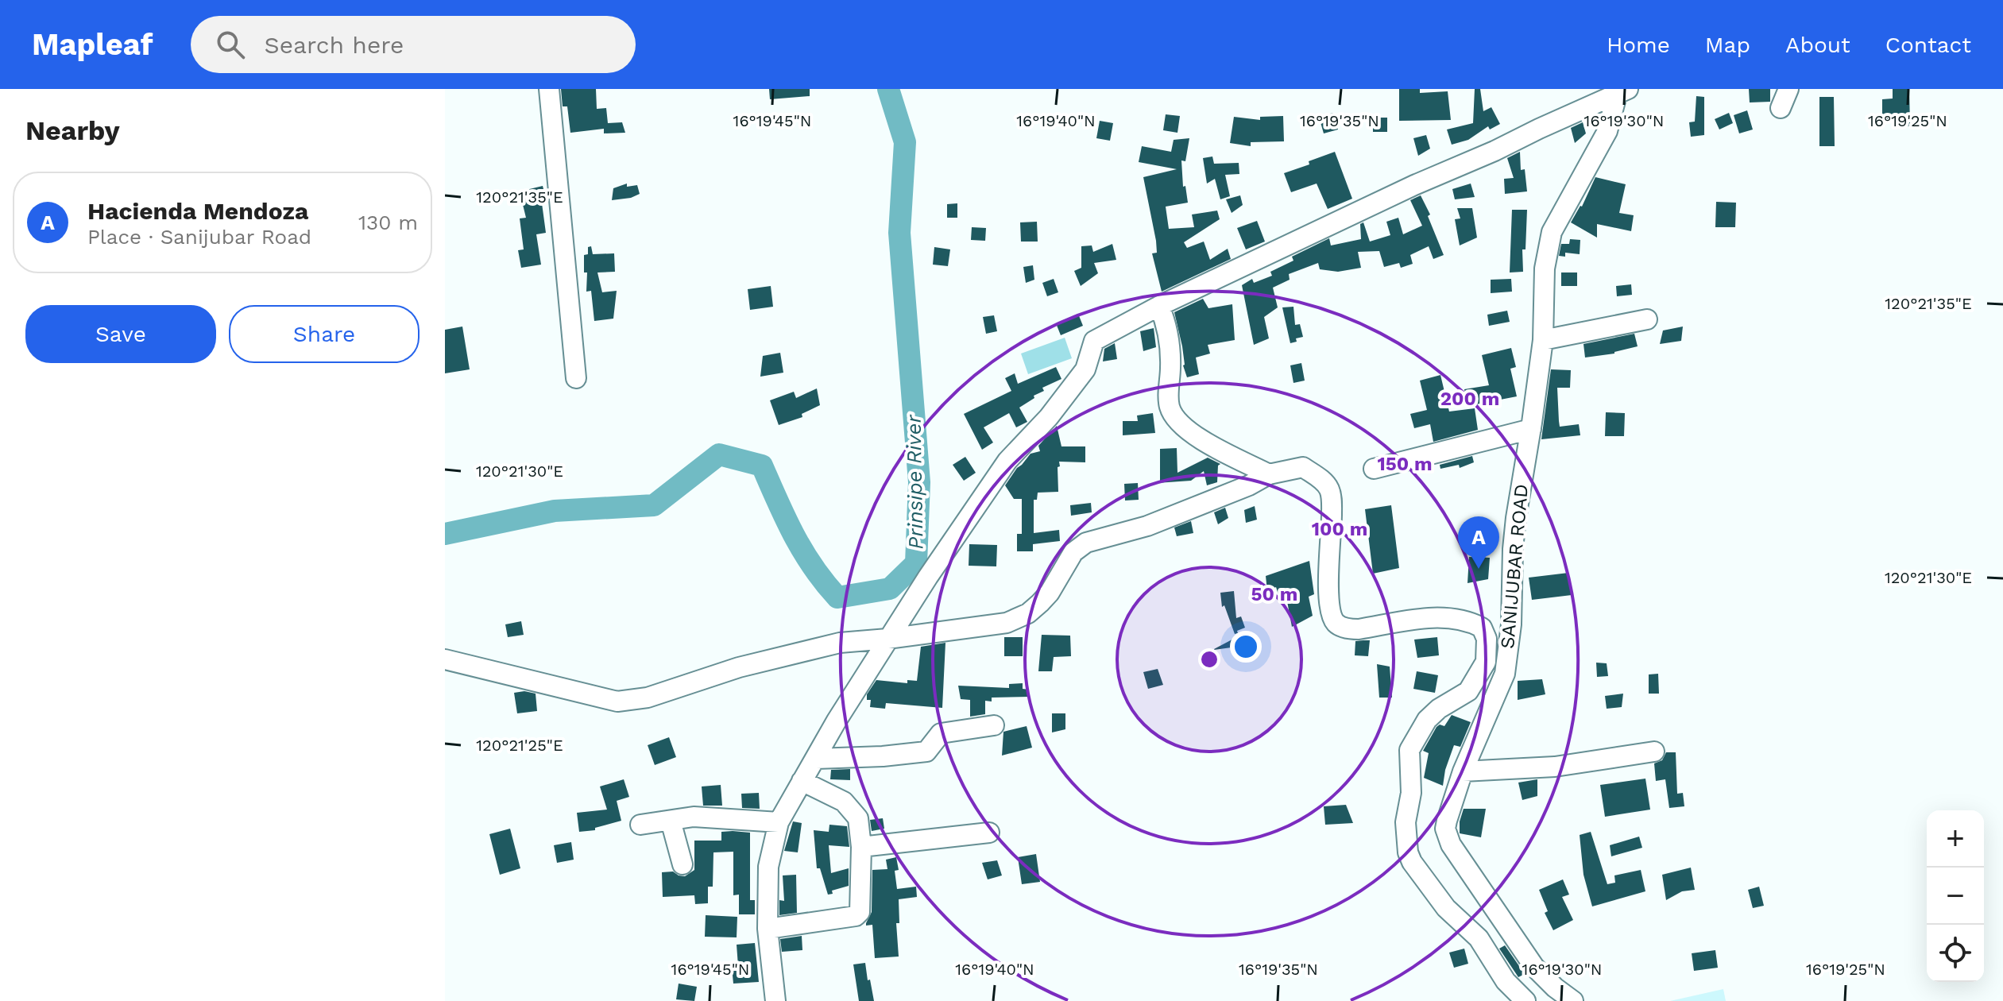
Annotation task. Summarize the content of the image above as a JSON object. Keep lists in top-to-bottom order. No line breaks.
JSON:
{"streets":{"street":["SANIJUBAR ROAD"]},"water":["Prinsipe River"],"page":{"header":"Mapleaf","search":"Search here","nav":["Home","Map","About","Contact"],"heading":"Nearby","list":[{"mark":"A","name":"Hacienda Mendoza","note":"Place · Sanijubar Road","value":"130 m"}],"buttons":["Save","Share"],"pins":"A","map_buttons":["+","−"]},"coordinates":["16°19'45\"N","16°19'40\"N","16°19'35\"N","16°19'30\"N","16°19'25\"N","120°21'35\"E","120°21'30\"E","120°21'25\"E"],"rings":["200 m","150 m","100 m","50 m"]}
